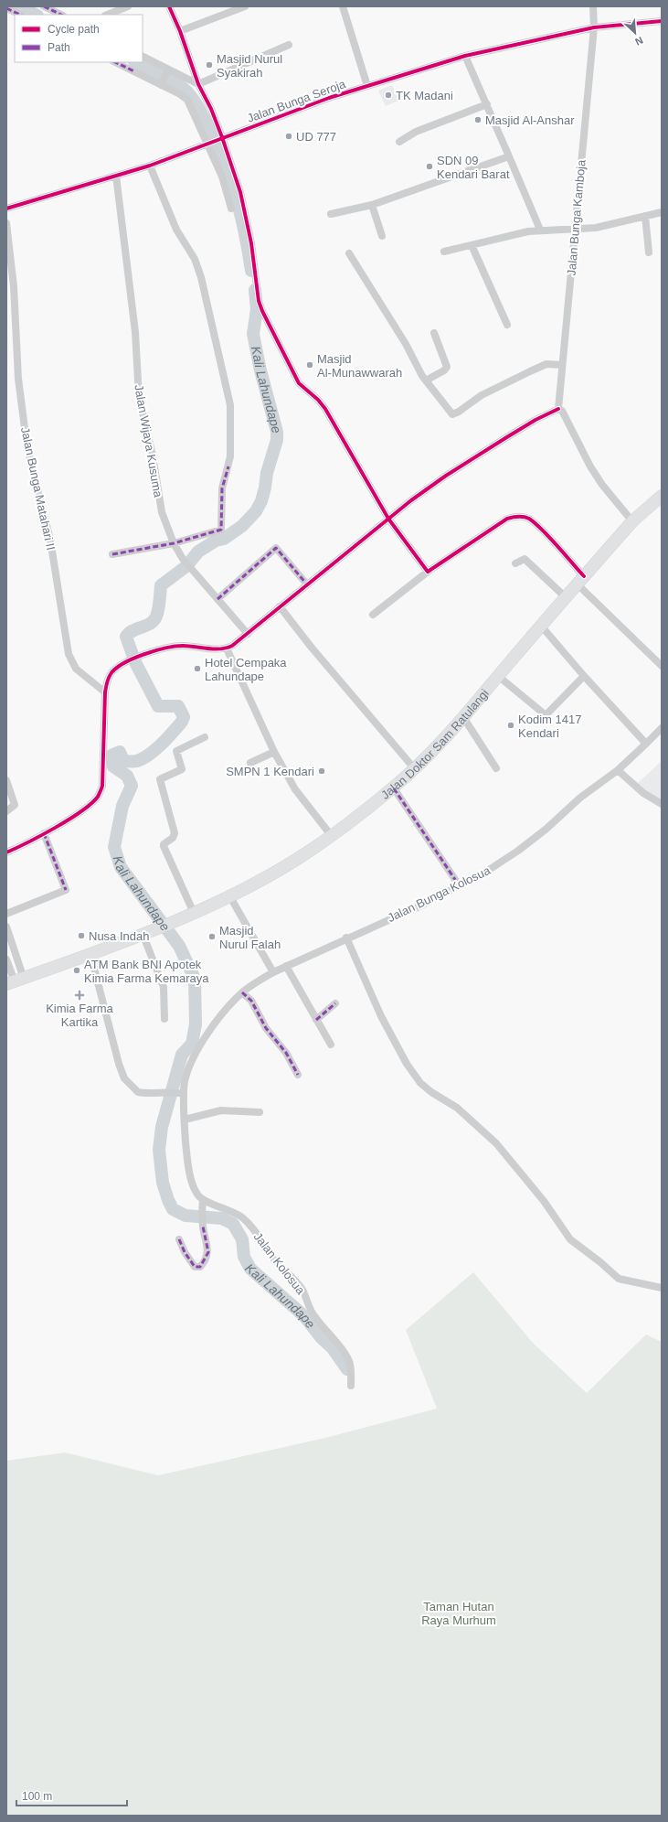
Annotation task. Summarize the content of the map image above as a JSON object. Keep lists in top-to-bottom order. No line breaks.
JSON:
{"streets":{"highway":["Jalan Doktor Sam Ratulangi"],"street":["Jalan Bunga Seroja","Jalan Bunga Kamboja","Jalan Wijaya Kusuma","Jalan Bunga Matahari II","Jalan Bunga Kolosua","Jalan Kolosua"]},"crossings":[["Jalan Bunga Seroja","Jalan Bunga Kamboja"],["Jalan Bunga Seroja","Jalan Wijaya Kusuma"],["Jalan Bunga Kolosua","Jalan Kolosua"]],"water":["Kali Lahundape"],"parks":["Taman Hutan Raya Murhum"],"places":{"other":["Masjid Nurul Syakirah","TK Madani","Masjid Al-Anshar","UD 777","SDN 09 Kendari Barat","Masjid Al-Munawwarah","Hotel Cempaka Lahundape","Kodim 1417 Kendari","SMPN 1 Kendari","Nusa Indah","Masjid Nurul Falah","ATM Bank BNI Apotek Kimia Farma Kemaraya"],"health":["Kimia Farma Kartika"]},"legend":["Cycle path","Path"],"scale_bar":"100 m","north":"bottom right"}
